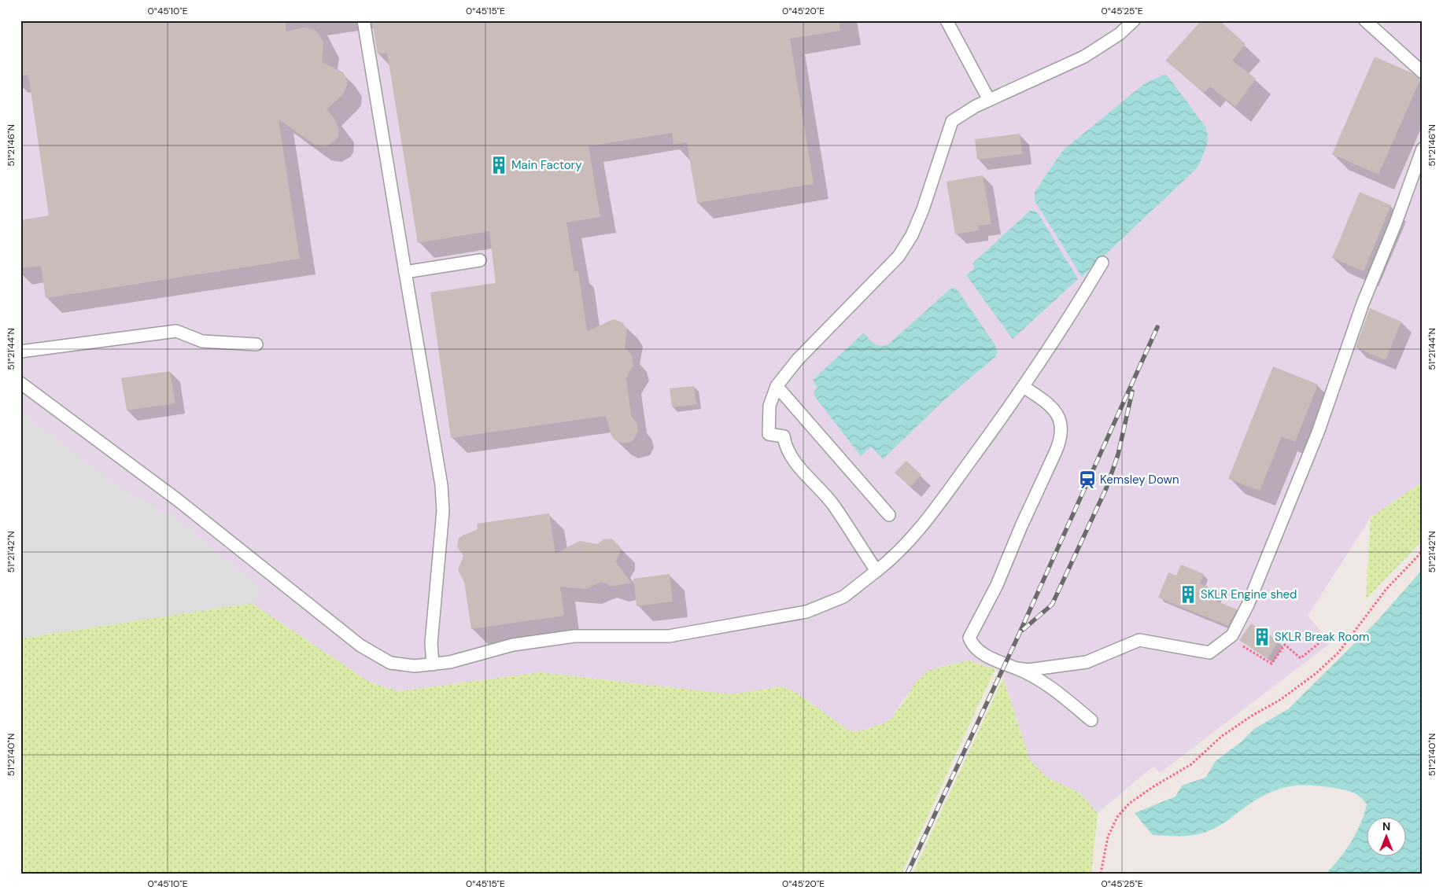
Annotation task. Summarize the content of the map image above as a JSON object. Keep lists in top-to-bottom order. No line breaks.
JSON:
{"places":{"building":["Main Factory","SKLR Engine shed","SKLR Break Room"],"station":["Kemsley Down"]},"north":"top","coordinates":["0°45'10\"E","0°45'15\"E","0°45'20\"E","0°45'25\"E","51°21'46\"N","51°21'44\"N","51°21'42\"N","51°21'40\"N"]}
